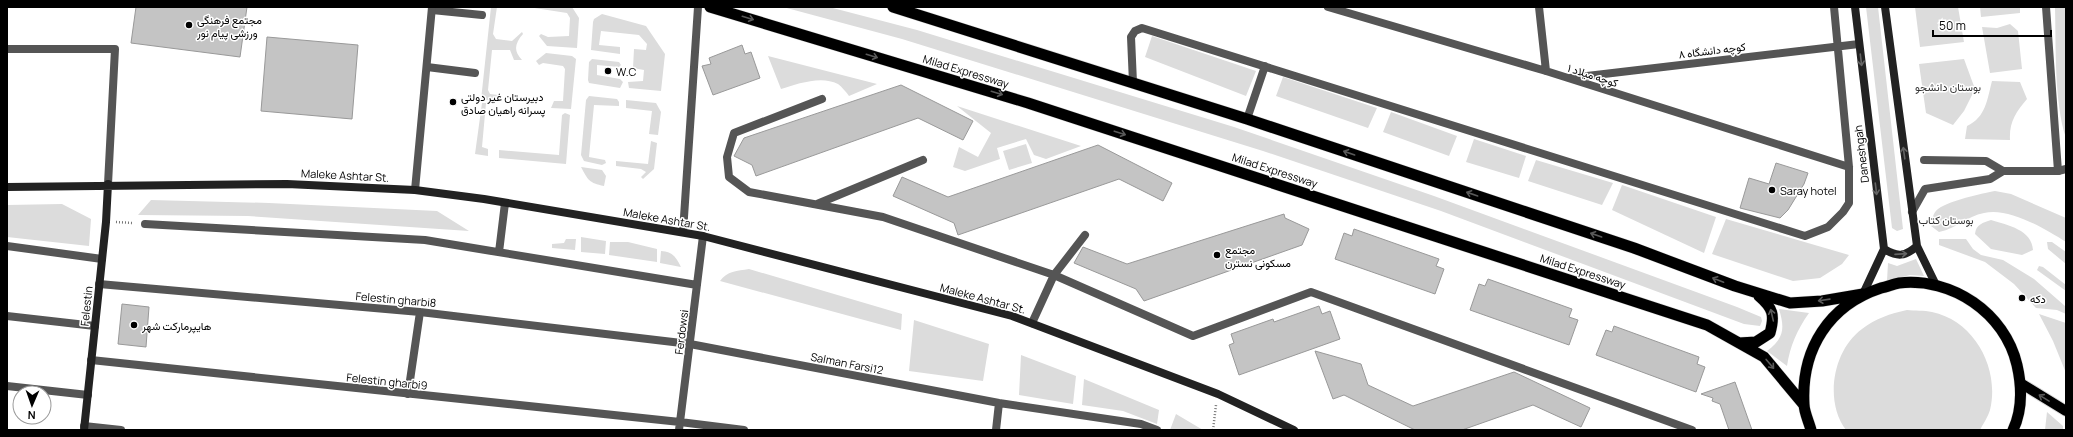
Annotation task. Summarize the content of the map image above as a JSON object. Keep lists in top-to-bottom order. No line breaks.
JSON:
{"streets":{"highway":["Milad Expressway"],"main road":["Daneshgah","Maleke Ashtar St.","Felestin"],"street":["کوچه دانشگاه ۸","کوچه میلاد ۱","Felestin gharbi8","Ferdowsi","Salman Farsi12","Felestin gharbi9"]},"crossings":[["کوچه دانشگاه ۸","کوچه میلاد ۱"],["کوچه دانشگاه ۸","Daneshgah"],["Maleke Ashtar St.","Felestin"],["Maleke Ashtar St.","Ferdowsi"],["Felestin gharbi8","Felestin"],["Felestin gharbi8","Ferdowsi"],["Felestin gharbi8","Salman Farsi12"],["Felestin","Felestin gharbi9"],["Ferdowsi","Salman Farsi12"],["Ferdowsi","Felestin gharbi9"]],"parks":["بوستان دانشجو","بوستان کتاب"],"places":["مجتمع فرهنگی ورزشی پیام نور","W.C","دبیرستان غیر دولتی پسرانه راهیان صادق","Saray hotel","مجتمع مسکونی نسترن","دکه","هایپرمارکت شهر"],"scale_bar":"50 m","north":"bottom"}
